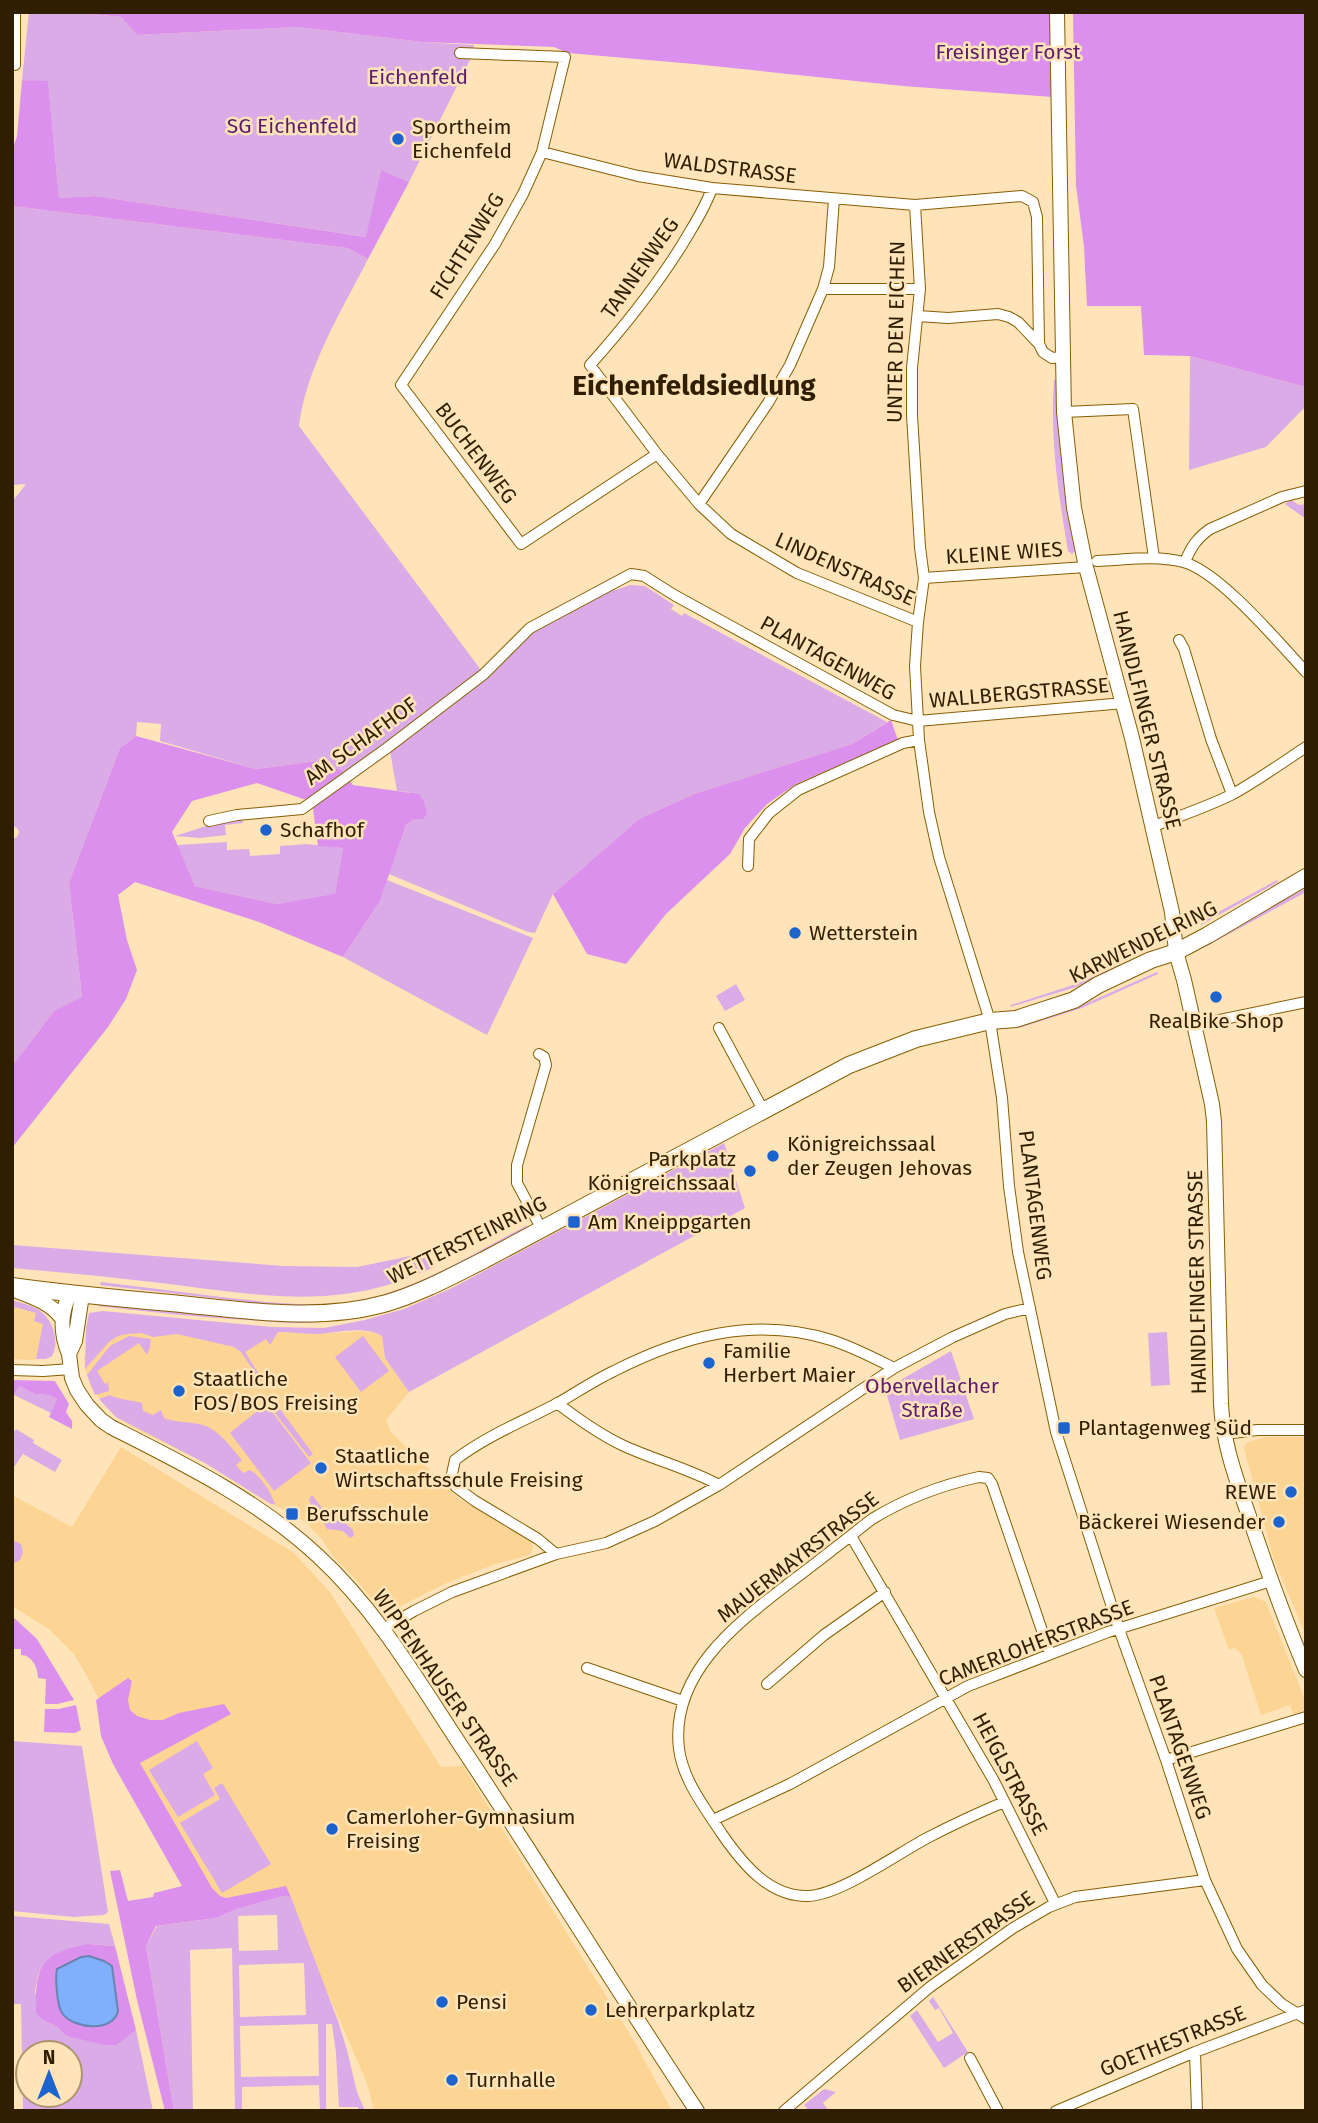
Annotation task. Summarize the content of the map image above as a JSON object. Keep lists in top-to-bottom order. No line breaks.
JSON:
{"streets":{"main road":["KARWENDELRING","WETTERSTEINRING"],"street":["WALDSTRASSE","FICHTENWEG","TANNENWEG","UNTER DEN EICHEN","BUCHENWEG","KLEINE WIES","LINDENSTRASSE","PLANTAGENWEG","WALLBERGSTRASSE","HAINDLFINGER STRASSE","AM SCHAFHOF","MAUERMAYRSTRASSE","CAMERLOHERSTRASSE","WIPPENHAUSER STRASSE","HEIGLSTRASSE","BIERNERSTRASSE","GOETHESTRASSE"]},"crossings":[["WALDSTRASSE","FICHTENWEG"],["WALDSTRASSE","TANNENWEG"],["WALDSTRASSE","UNTER DEN EICHEN"],["FICHTENWEG","BUCHENWEG"],["TANNENWEG","LINDENSTRASSE"],["UNTER DEN EICHEN","KLEINE WIES"],["UNTER DEN EICHEN","LINDENSTRASSE"],["UNTER DEN EICHEN","PLANTAGENWEG"],["UNTER DEN EICHEN","WALLBERGSTRASSE"],["BUCHENWEG","LINDENSTRASSE"],["KLEINE WIES","HAINDLFINGER STRASSE"],["PLANTAGENWEG","WALLBERGSTRASSE"],["PLANTAGENWEG","AM SCHAFHOF"],["PLANTAGENWEG","KARWENDELRING"],["PLANTAGENWEG","WETTERSTEINRING"],["PLANTAGENWEG","CAMERLOHERSTRASSE"],["PLANTAGENWEG","BIERNERSTRASSE"],["PLANTAGENWEG","GOETHESTRASSE"],["WALLBERGSTRASSE","HAINDLFINGER STRASSE"],["HAINDLFINGER STRASSE","KARWENDELRING"],["HAINDLFINGER STRASSE","CAMERLOHERSTRASSE"],["KARWENDELRING","WETTERSTEINRING"],["MAUERMAYRSTRASSE","CAMERLOHERSTRASSE"],["MAUERMAYRSTRASSE","HEIGLSTRASSE"],["CAMERLOHERSTRASSE","HEIGLSTRASSE"],["HEIGLSTRASSE","BIERNERSTRASSE"]],"districts":["Eichenfeldsiedlung"],"parks":["Freisinger Forst","Eichenfeld","SG Eichenfeld","Obervellacher Straße"],"places":{"other":["Sportheim Eichenfeld","Schafhof","Wetterstein","RealBike Shop","Königreichssaal der Zeugen Jehovas","Parkplatz Königreichssaal","Familie Herbert Maier","Staatliche FOS/BOS Freising","Staatliche Wirtschaftsschule Freising","REWE","Bäckerei Wiesender","Camerloher-Gymnasium Freising","Pensi","Lehrerparkplatz","Turnhalle"],"transit":["Am Kneippgarten","Plantagenweg Süd","Berufsschule"]},"north":"top"}
